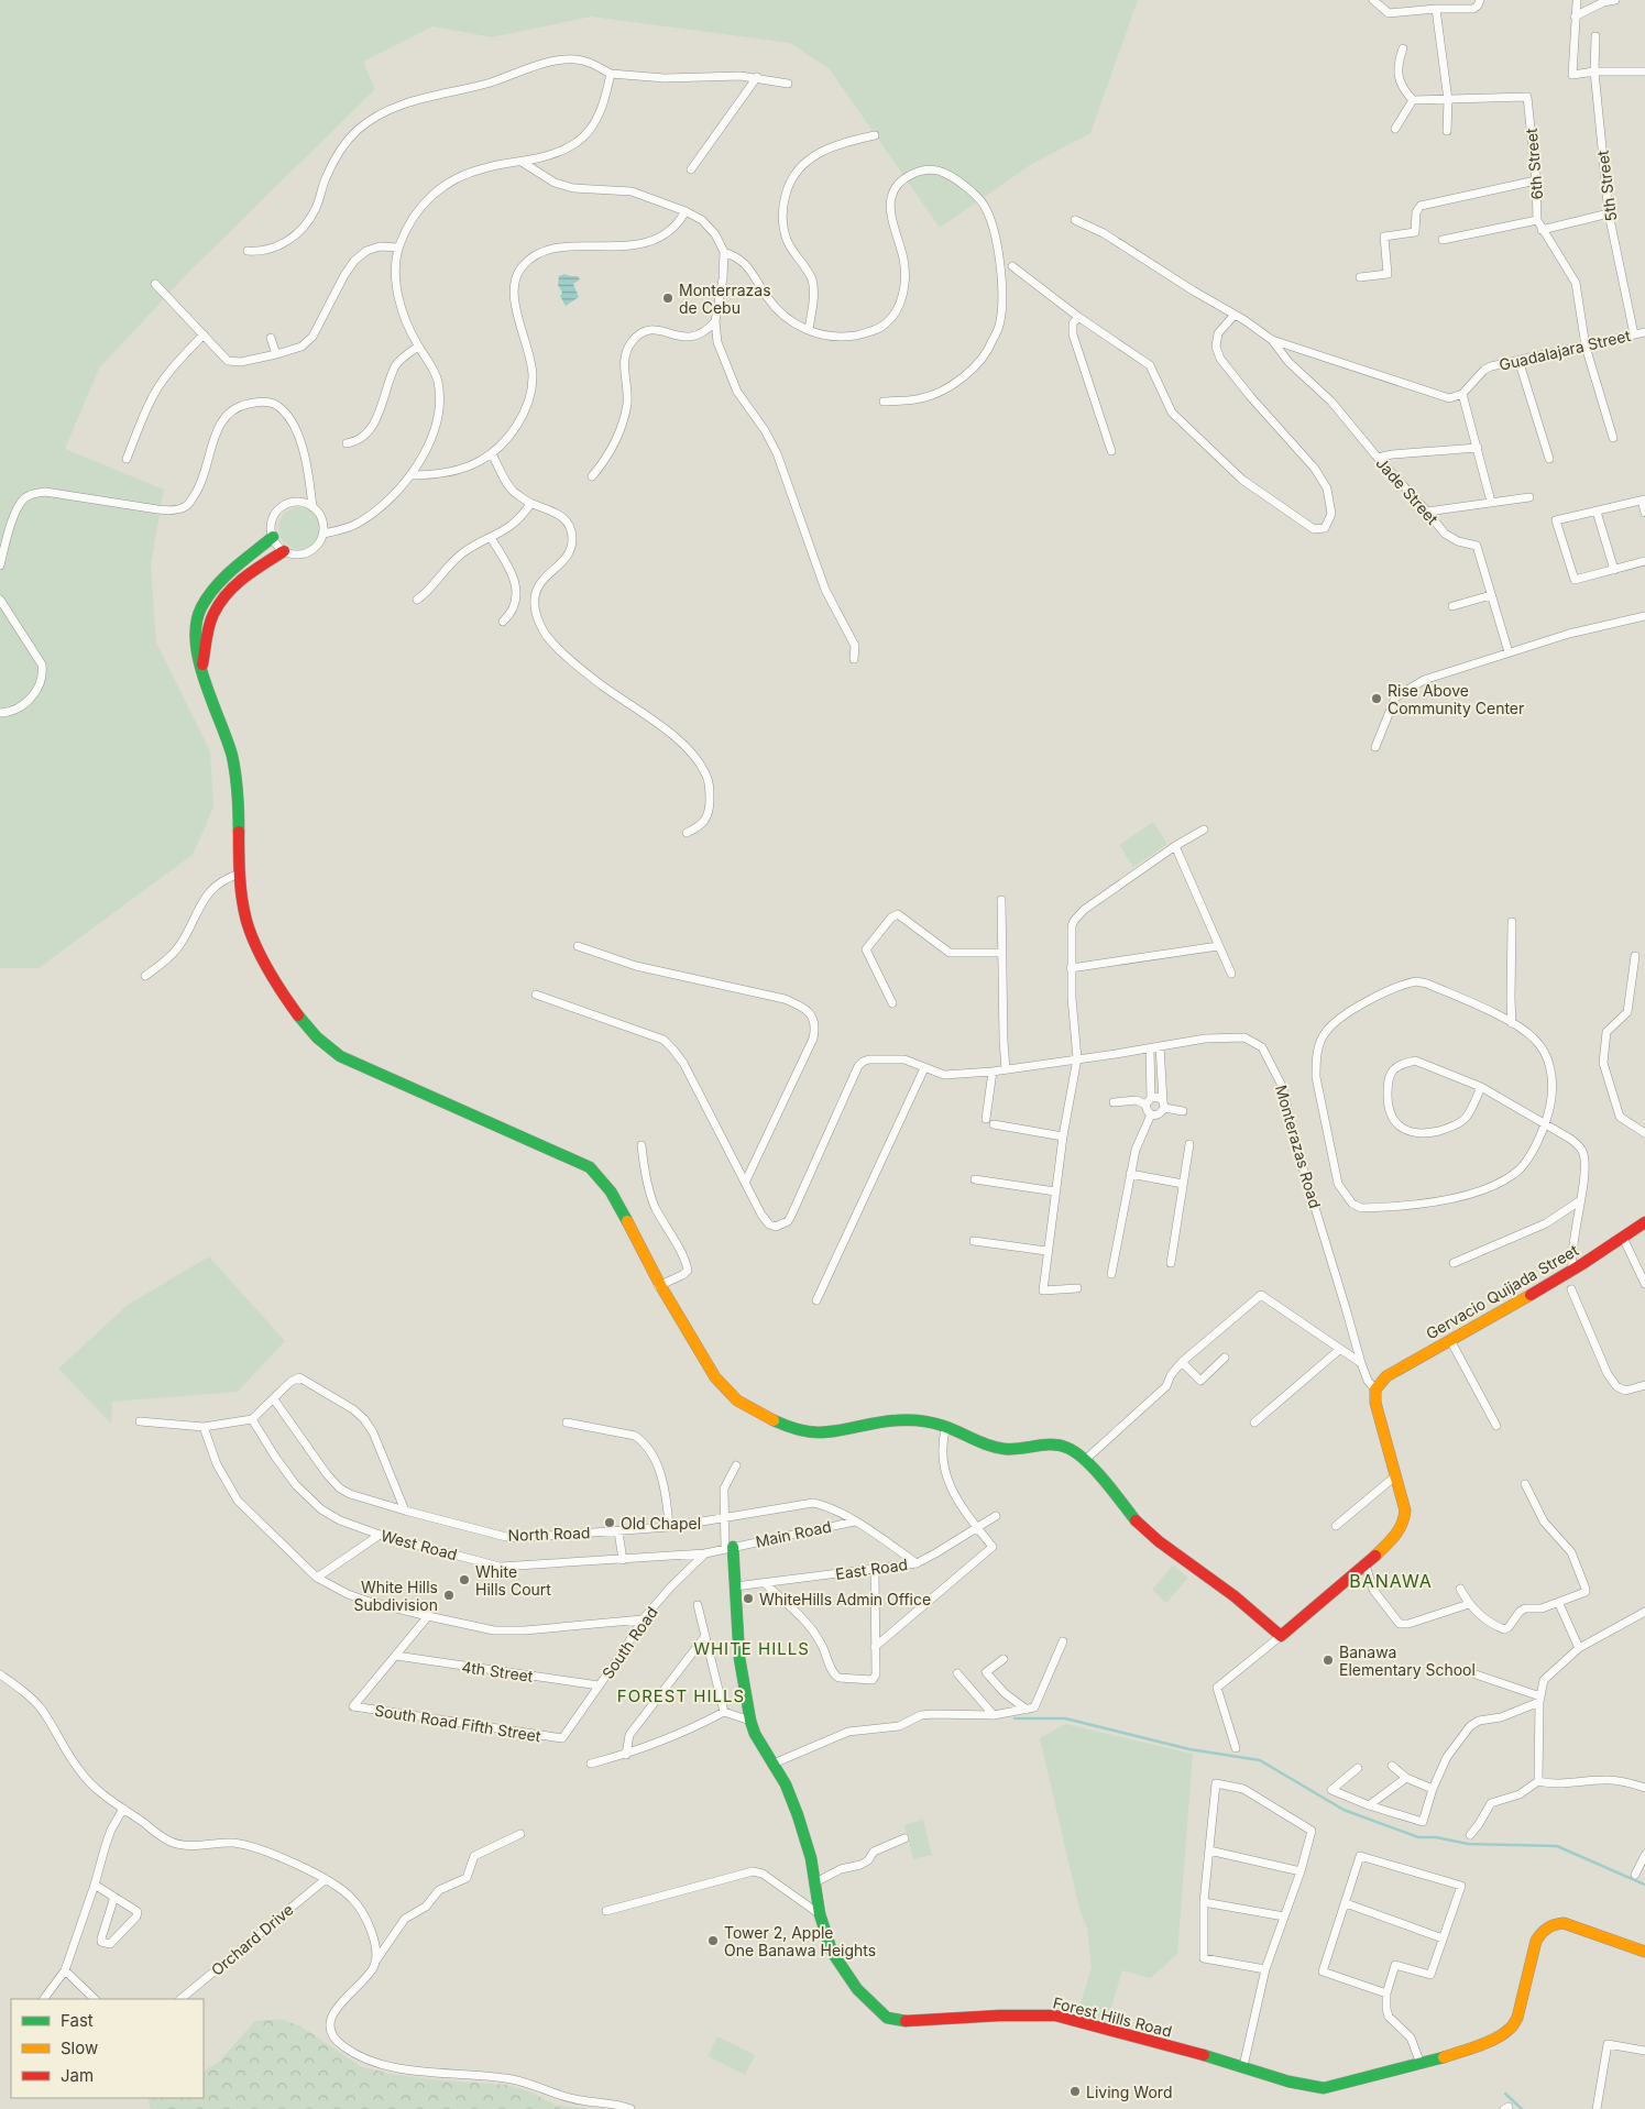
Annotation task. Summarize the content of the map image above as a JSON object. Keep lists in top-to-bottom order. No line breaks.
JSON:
{"streets":{"street":["6th Street","5th Street","Guadalajara Street","Jade Street","Monterazas Road","Gervacio Quijada Street","North Road","Main Road","West Road","East Road","South Road","4th Street","South Road Fifth Street","Orchard Drive","Forest Hills Road"]},"crossings":[["6th Street","Guadalajara Street"],["5th Street","Guadalajara Street"],["Monterazas Road","Gervacio Quijada Street"],["North Road","Main Road"],["North Road","East Road"],["Main Road","West Road"],["Main Road","Forest Hills Road"],["West Road","South Road"],["West Road","Forest Hills Road"],["East Road","Forest Hills Road"],["South Road","4th Street"],["South Road","South Road Fifth Street"],["4th Street","South Road Fifth Street"]],"districts":["BANAWA","WHITE HILLS","FOREST HILLS"],"places":["Monterrazas de Cebu","Rise Above Community Center","Old Chapel","White Hills Court","White Hills Subdivision","WhiteHills Admin Office","Banawa Elementary School","Tower 2, Apple One Banawa Heights","Living Word"],"legend":["Fast","Slow","Jam"]}
